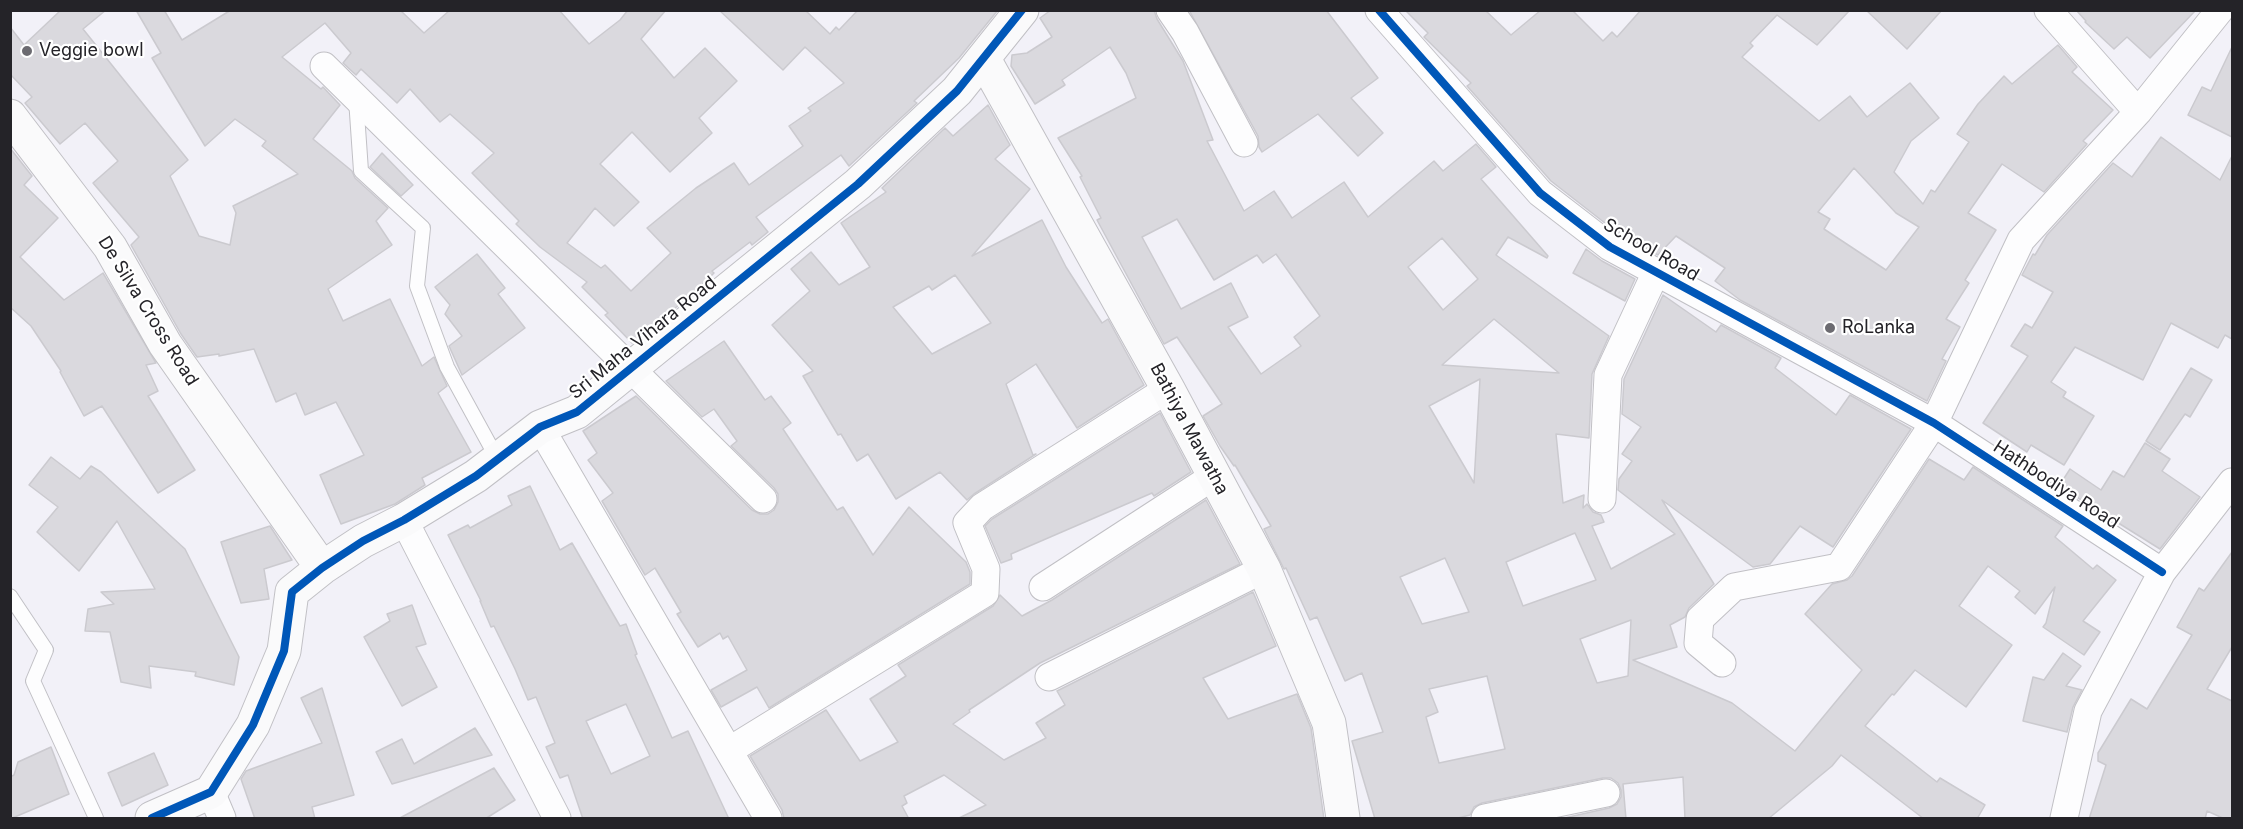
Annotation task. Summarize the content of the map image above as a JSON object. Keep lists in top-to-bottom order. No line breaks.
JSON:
{"streets":{"street":["School Road","De Silva Cross Road","Sri Maha Vihara Road","Bathiya Mawatha","Hathbodiya Road"]},"crossings":[["School Road","Hathbodiya Road"],["De Silva Cross Road","Sri Maha Vihara Road"],["Sri Maha Vihara Road","Bathiya Mawatha"]],"places":["Veggie bowl","RoLanka"]}
